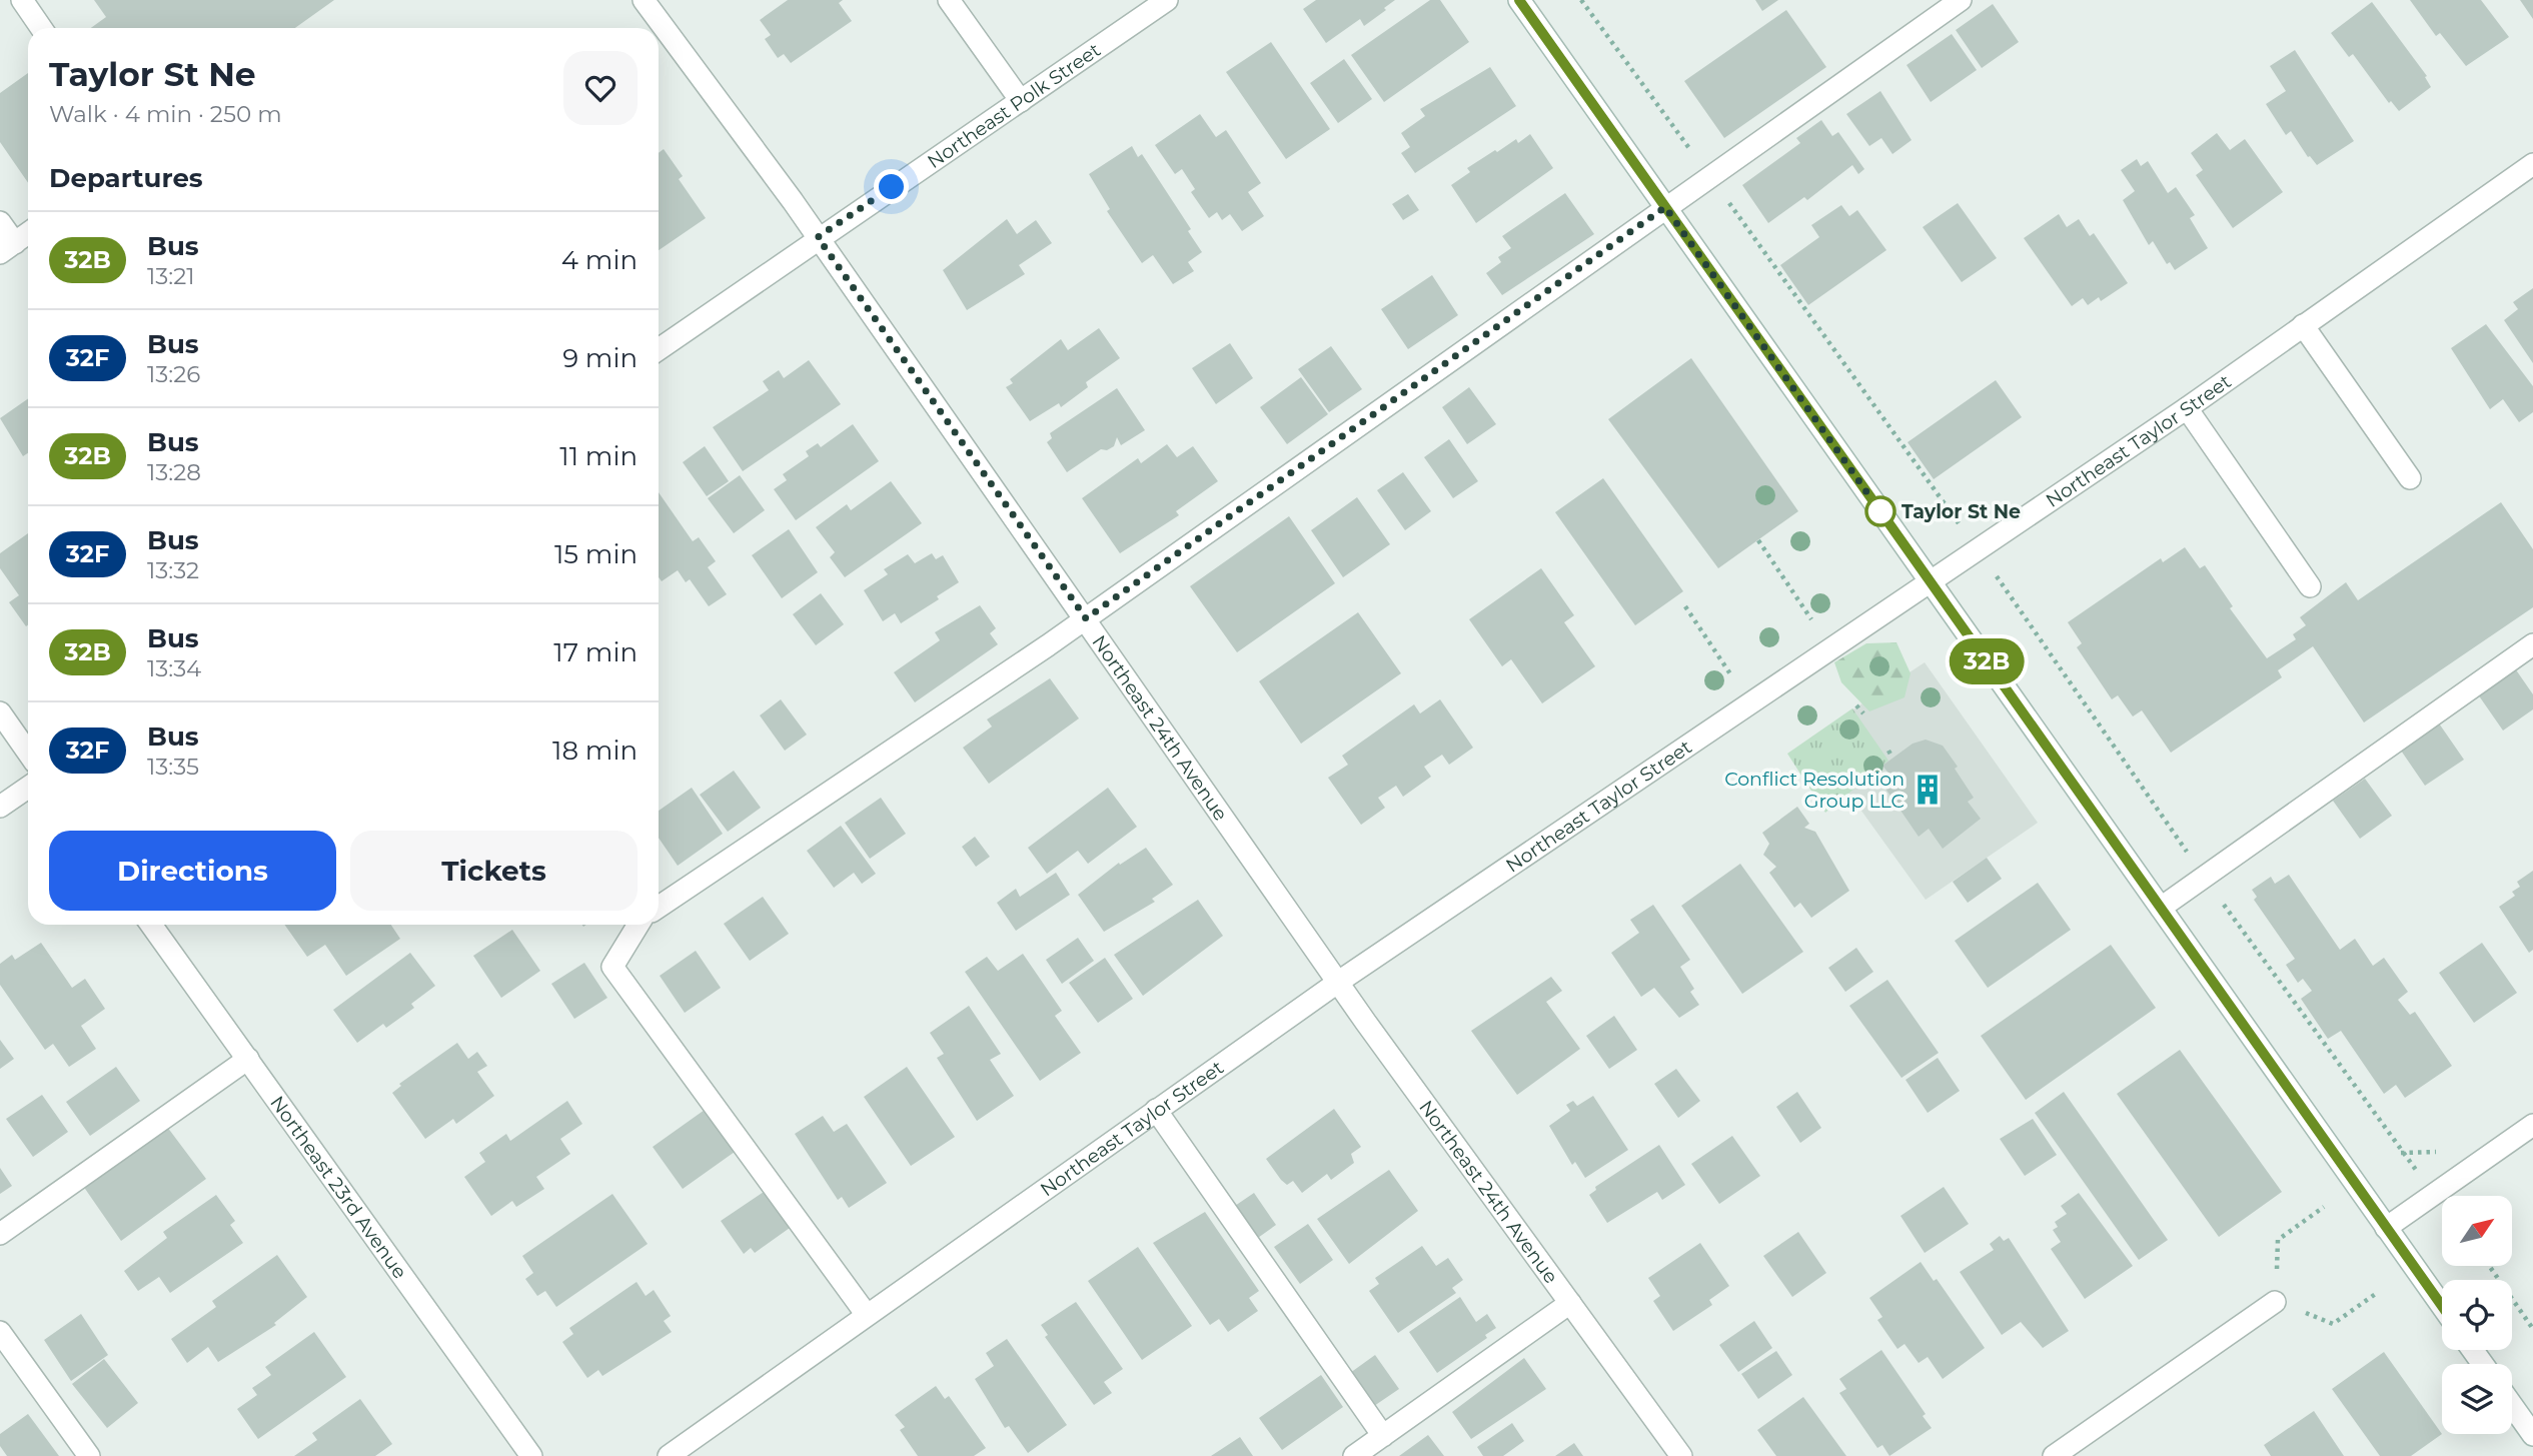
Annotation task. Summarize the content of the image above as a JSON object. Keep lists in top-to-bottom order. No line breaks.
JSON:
{"streets":{"street":["Northeast Polk Street","Northeast Taylor Street","Northeast 24th Avenue","Northeast 23rd Avenue"]},"crossings":[["Northeast Polk Street","Northeast 24th Avenue"],["Northeast Taylor Street","Northeast 24th Avenue"]],"places":{"other":["Taylor St Ne"],"building":["Conflict Resolution Group LLC"]},"lines":["bus line 32B"],"north":"top right","page":{"on_map":"32B","heading":[["Taylor St Ne","Walk · 4 min · 250 m"],"Departures"],"list":[{"mark":"32B","name":"Bus","note":"13:21","value":"4 min"},{"mark":"32F","name":"Bus","note":"13:26","value":"9 min"},{"mark":"32B","name":"Bus","note":"13:28","value":"11 min"},{"mark":"32F","name":"Bus","note":"13:32","value":"15 min"},{"mark":"32B","name":"Bus","note":"13:34","value":"17 min"},{"mark":"32F","name":"Bus","note":"13:35","value":"18 min"}],"buttons":["Directions","Tickets"]}}
